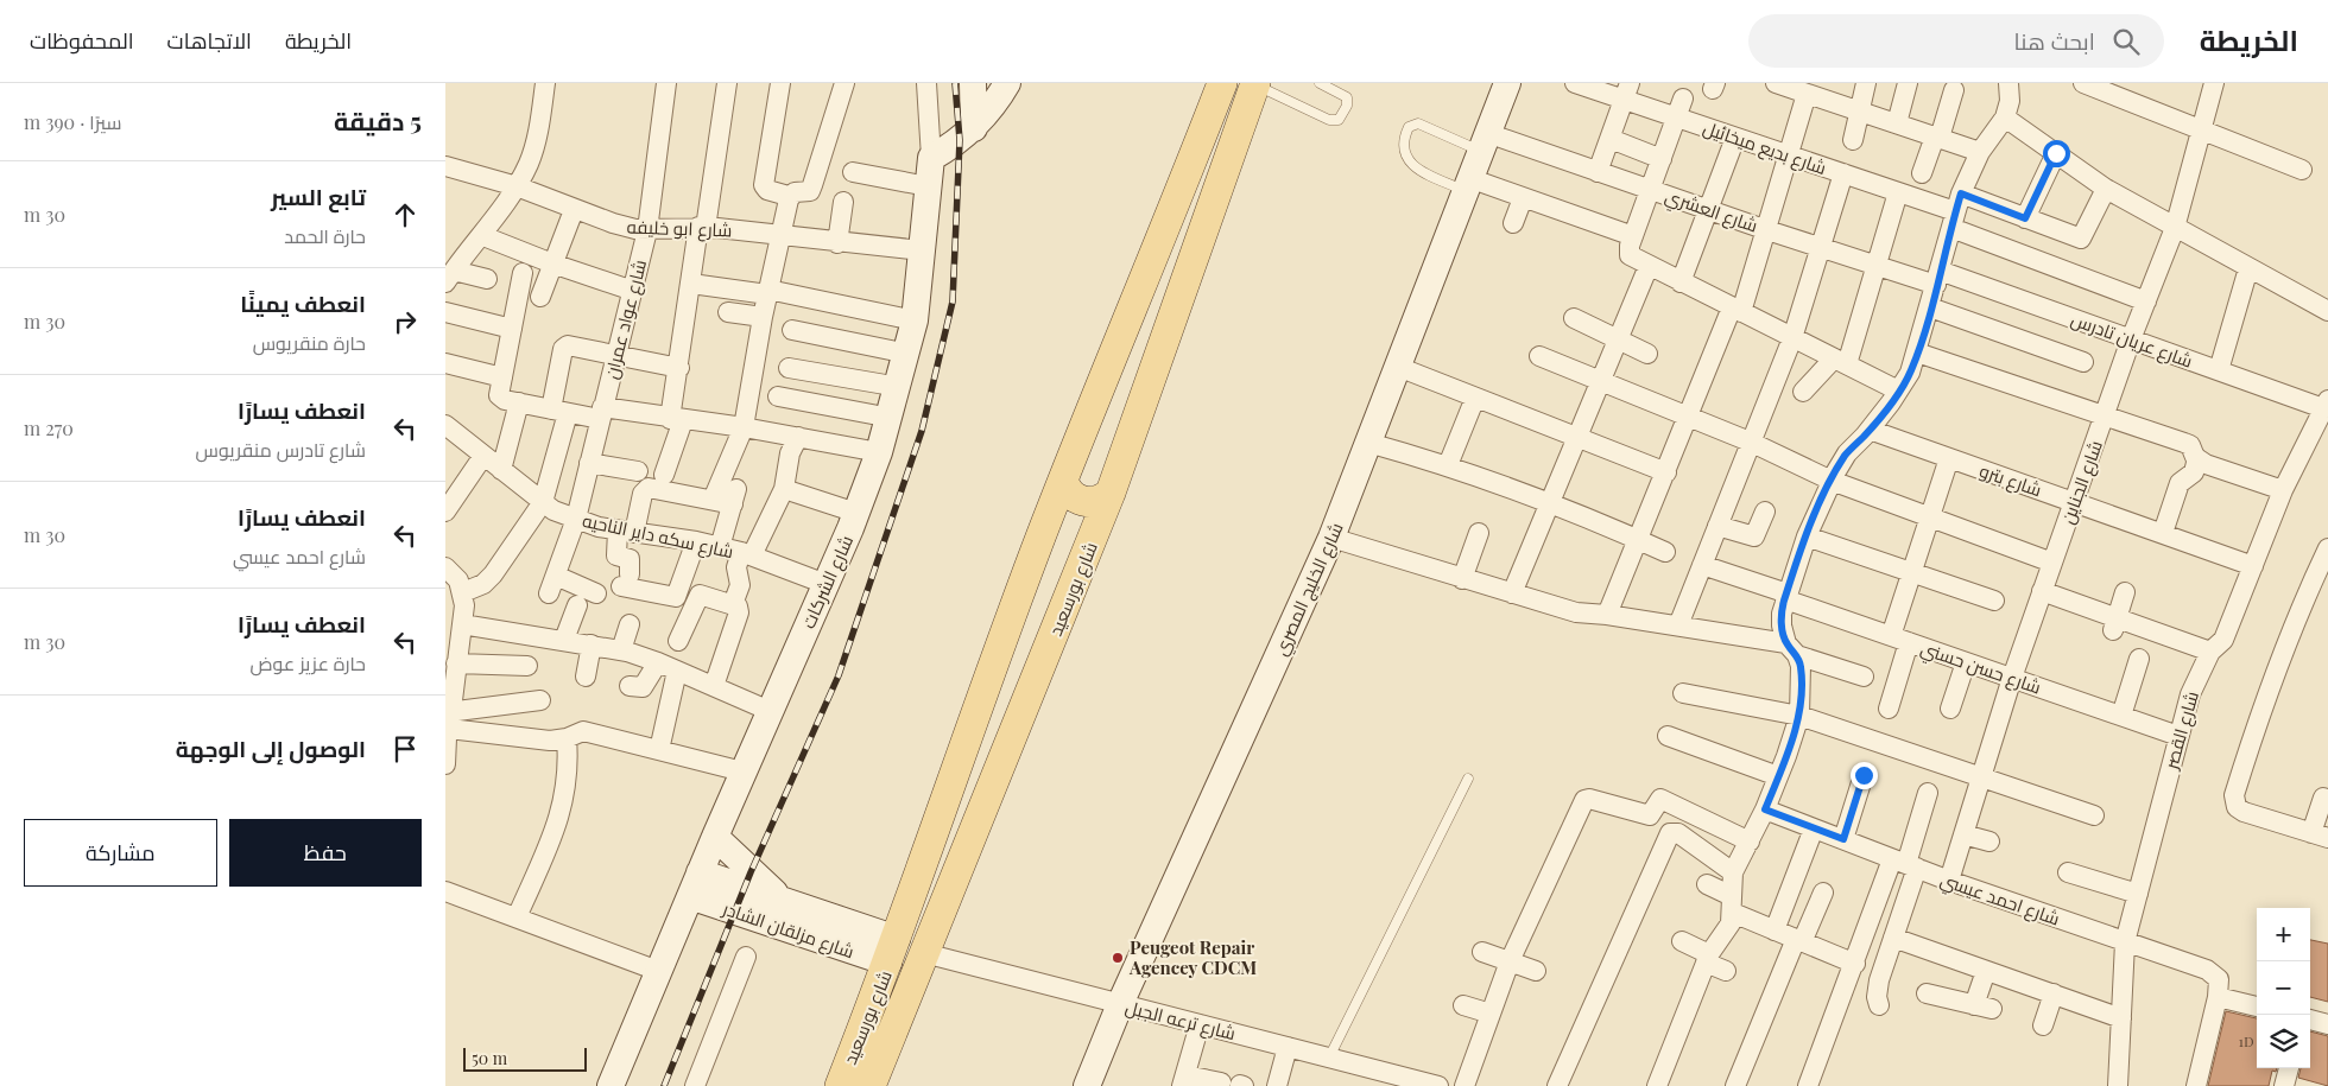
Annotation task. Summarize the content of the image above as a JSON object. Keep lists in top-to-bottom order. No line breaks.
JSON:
{"streets":{"main road":["شارع بورسعيد"],"street":["شارع بديع ميخائيل","شارع العشري","شارع ابو خليفه","شارع عواد عمران","شارع عريان تادرس","شارع بترو","شارع الجناين","شارع سكه داير الناحيه","شارع الشركات","شارع الخليج المصري","شارع حسن حسني","شارع القصر","شارع احمد عيسي","شارع مزلقان الشادر","شارع ترعه الجبل"]},"crossings":[["شارع العشري","شارع عريان تادرس"],["شارع العشري","شارع الخليج المصري"],["شارع ابو خليفه","شارع عواد عمران"],["شارع ابو خليفه","شارع الشركات"],["شارع عواد عمران","شارع سكه داير الناحيه"],["شارع عريان تادرس","شارع الجناين"],["شارع عريان تادرس","شارع القصر"],["شارع بترو","شارع الجناين"],["شارع بترو","شارع القصر"],["شارع الجناين","شارع حسن حسني"],["شارع الجناين","شارع احمد عيسي"],["شارع سكه داير الناحيه","شارع الشركات"],["شارع الشركات","شارع مزلقان الشادر"],["شارع بورسعيد","شارع مزلقان الشادر"],["شارع بورسعيد","شارع ترعه الجبل"],["شارع الخليج المصري","شارع ترعه الجبل"],["شارع حسن حسني","شارع القصر"],["شارع القصر","شارع احمد عيسي"]],"places":["Peugeot Repair Agencey CDCM"],"house_numbers":["1D"],"scale_bar":"50 m","page":{"header":"الخريطة","search":"ابحث هنا","nav":["الخريطة","الاتجاهات","المحفوظات"],"heading":["5 دقيقة","سيرًا · 390 m"],"list":[["تابع السير","حارة الحمد","30 m"],["انعطف يمينًا","حارة منقريوس","30 m"],["انعطف يسارًا","شارع تادرس منقريوس","270 m"],["انعطف يسارًا","شارع احمد عيسي","30 m"],["انعطف يسارًا","حارة عزيز عوض","30 m"],"الوصول إلى الوجهة"],"buttons":["حفظ","مشاركة"],"map_buttons":["+","−"],"scale":"50 m"}}
